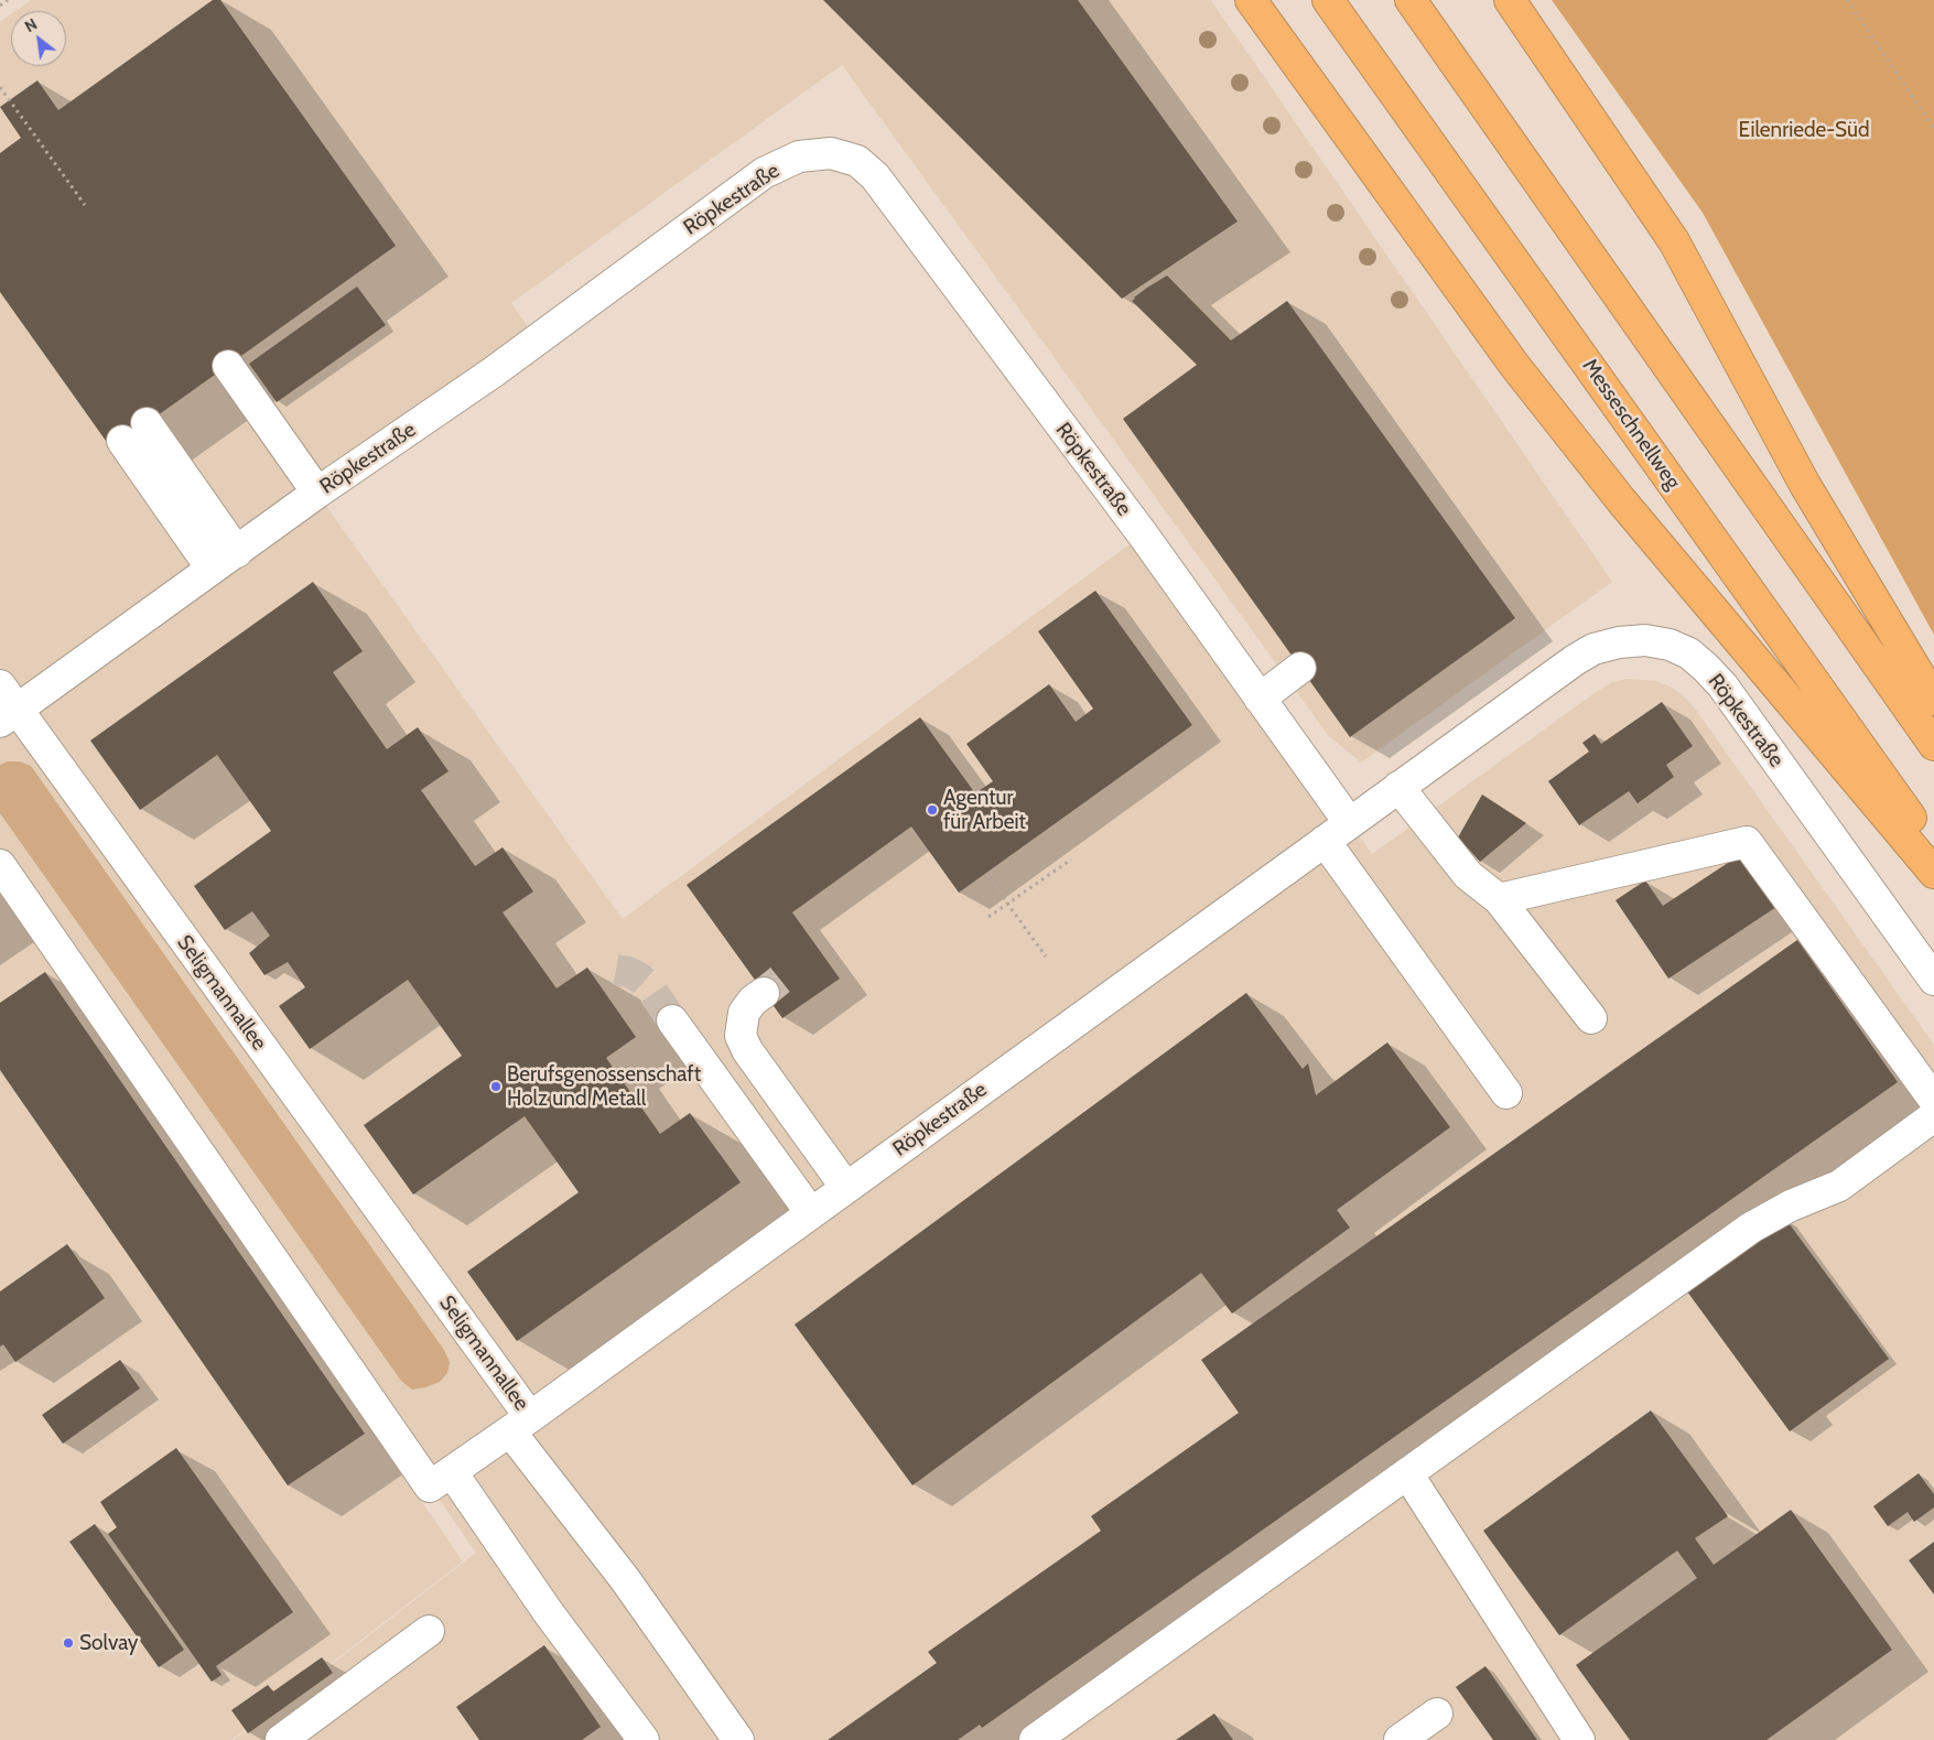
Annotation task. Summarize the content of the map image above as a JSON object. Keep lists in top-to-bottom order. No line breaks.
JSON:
{"streets":{"highway":["Messeschnellweg"],"street":["Röpkestraße","Seligmannallee"]},"crossings":[["Röpkestraße","Seligmannallee"]],"parks":["Eilenriede-Süd"],"places":["Agentur für Arbeit","Berufsgenossenschaft Holz und Metall","Solvay"],"north":"top left"}
